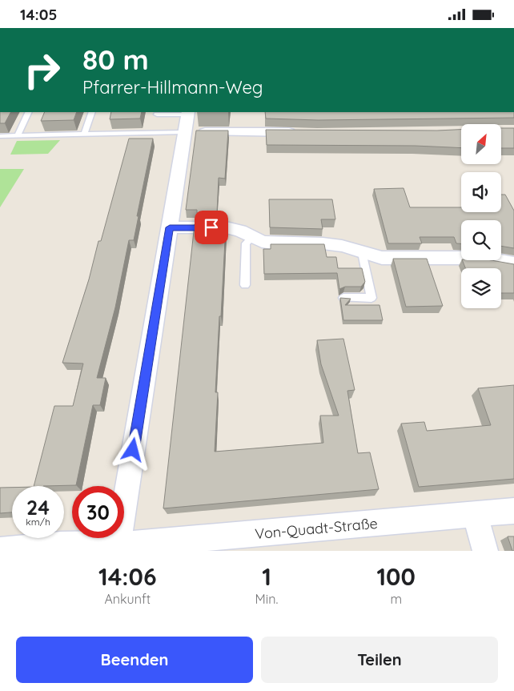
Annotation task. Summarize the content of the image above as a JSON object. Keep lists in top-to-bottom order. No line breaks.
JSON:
{"streets":{"street":["Von-Quadt-Straße"]},"north":"top right","page":{"status":"14:05","turn":["80 m","Pfarrer-Hillmann-Weg"],"speed":"24 km/h","limit":"30","eta":["14:06","Ankunft","1","Min.","100","m"],"buttons":["Beenden","Teilen"]}}
